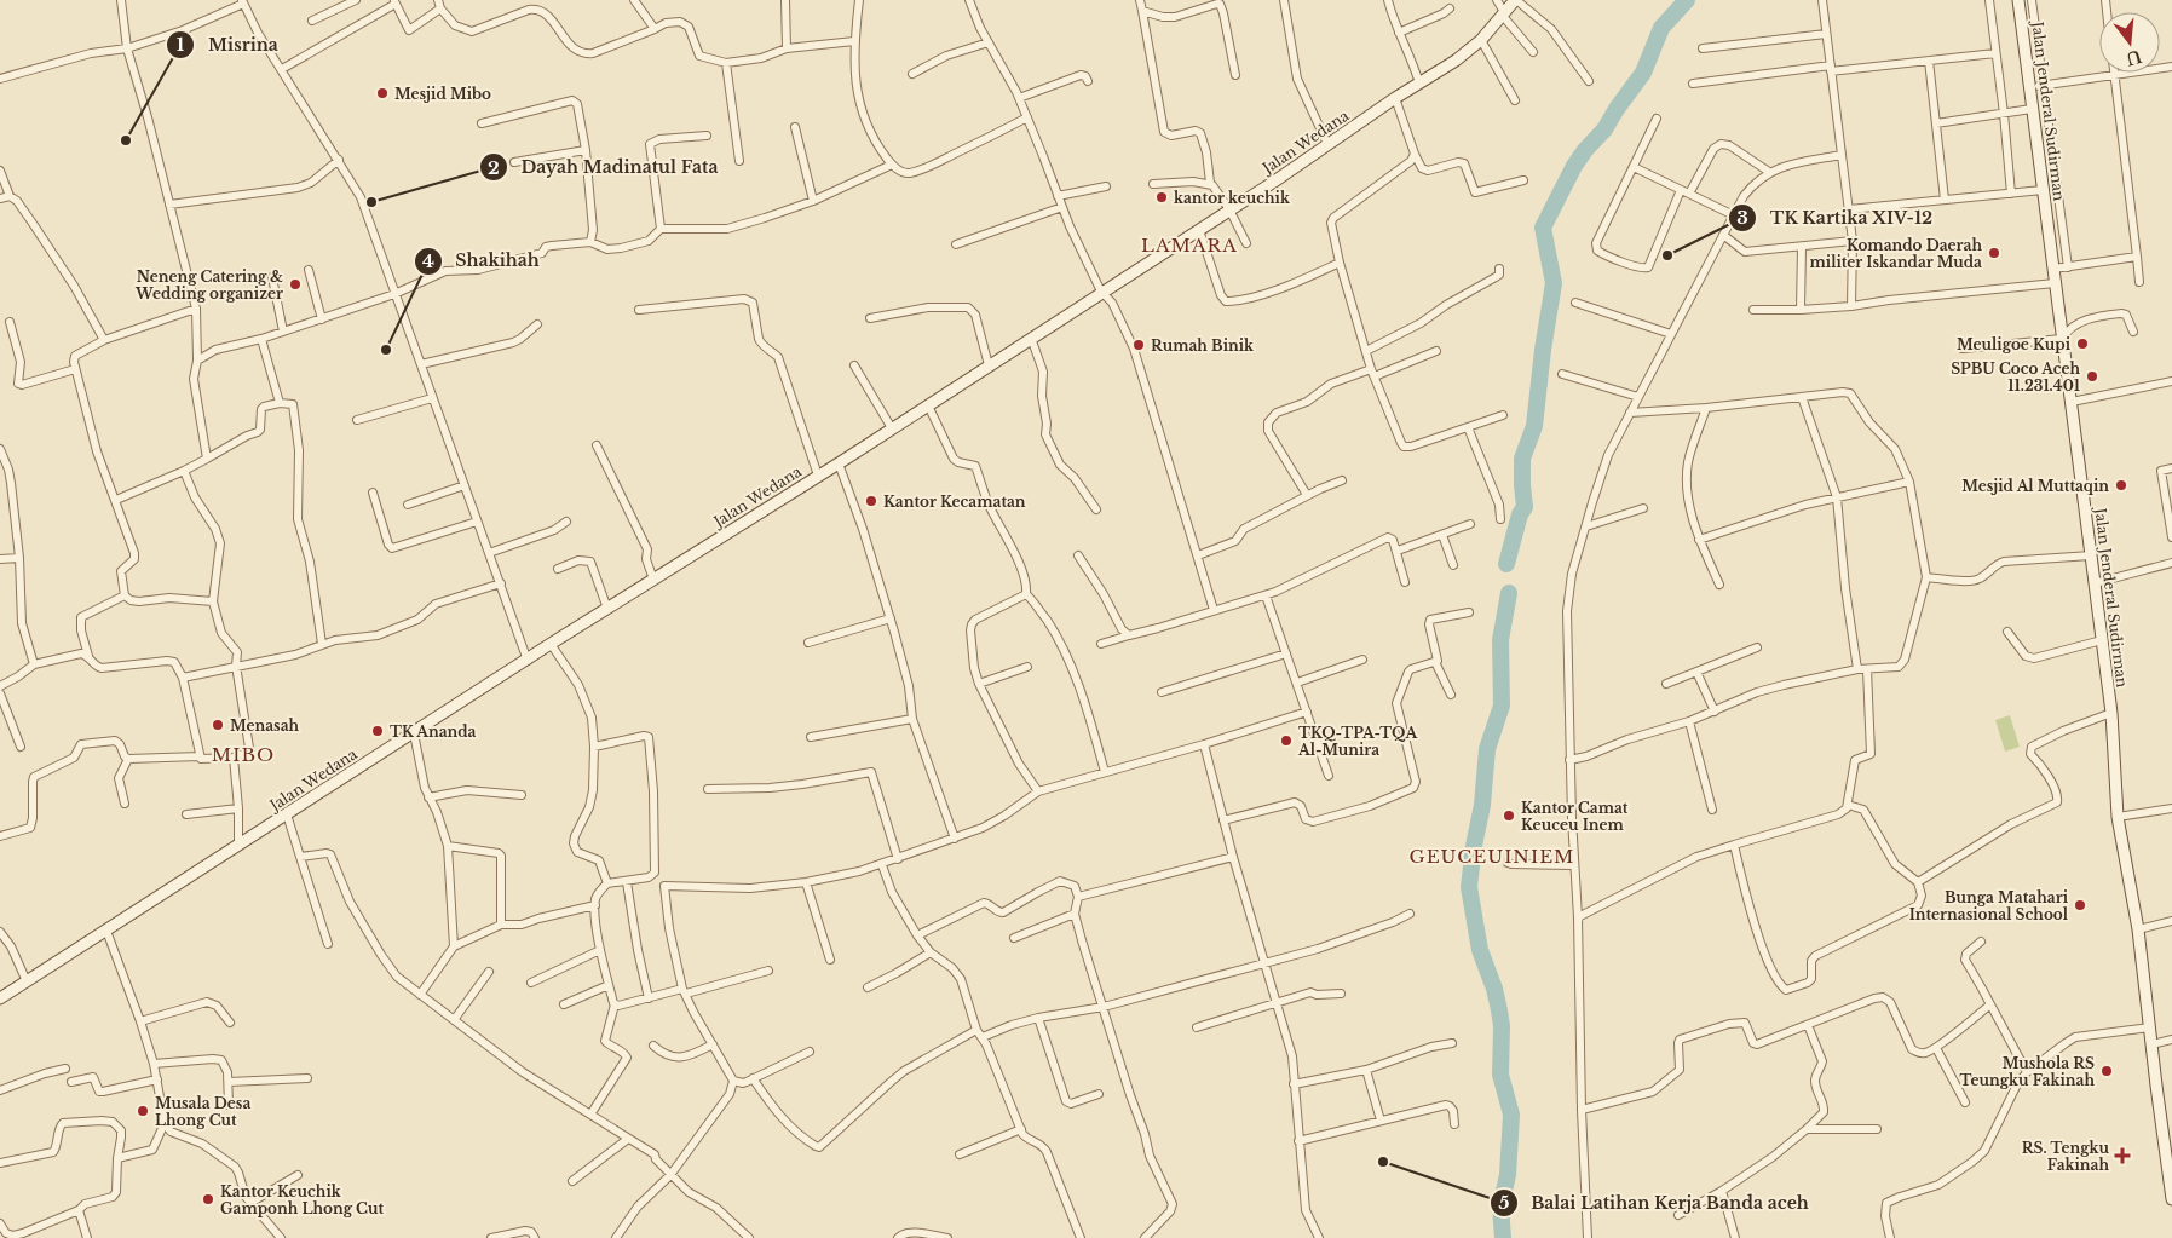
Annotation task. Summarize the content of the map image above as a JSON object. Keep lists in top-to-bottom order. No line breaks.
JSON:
{"streets":{"street":["Jalan Jenderal Sudirman","Jalan Wedana"]},"districts":["LAMARA","MIBO","GEUCEUINIEM"],"places":{"other":["Mesjid Mibo","Misrina","kantor keuchik","Dayah Madinatul Fata","Komando Daerah militer Iskandar Muda","TK Kartika XIV-12","Neneng Catering & Wedding organizer","Meuligoe Kupi","Rumah Binik","Shakihah","SPBU Coco Aceh 11.231.401","Mesjid Al Muttaqin","Kantor Kecamatan","Menasah","TK Ananda","TKQ-TPA-TQA Al-Munira","Kantor Camat Keuceu Inem","Bunga Matahari Internasional School","Mushola RS Teungku Fakinah","Musala Desa Lhong Cut","Balai Latihan Kerja Banda aceh","Kantor Keuchik Gamponh Lhong Cut"],"health":["RS. Tengku Fakinah"]},"north":"bottom"}
